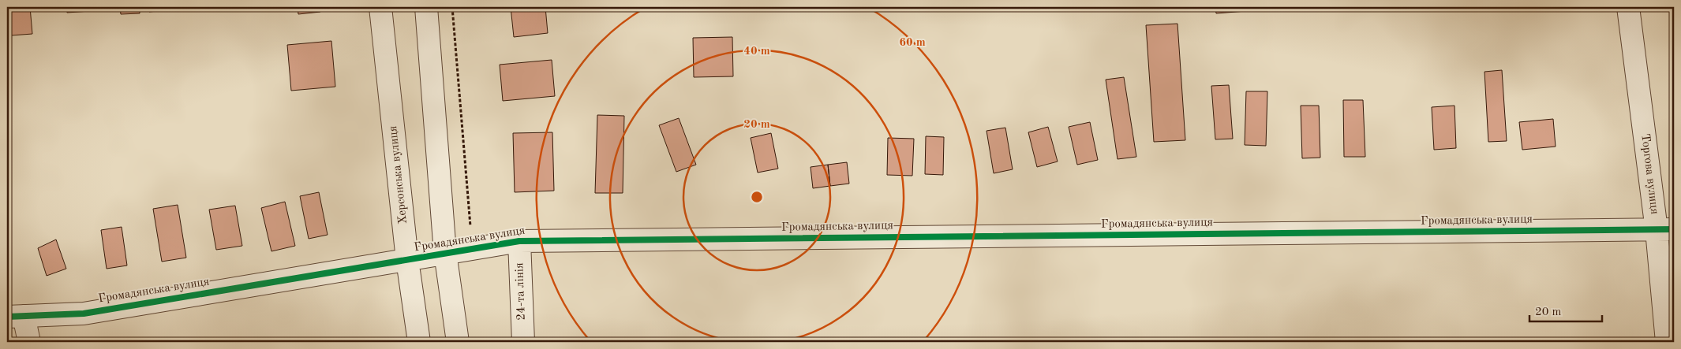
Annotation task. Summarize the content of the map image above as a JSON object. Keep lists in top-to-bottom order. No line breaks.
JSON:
{"streets":{"street":["Торгова вулиця","Херсонська вулиця","Громадянська вулиця","24-та лінія"]},"crossings":[["Торгова вулиця","Громадянська вулиця"],["Херсонська вулиця","Громадянська вулиця"],["Громадянська вулиця","24-та лінія"]],"scale_bar":"20 m","rings":["60 m","40 m","20 m"]}
